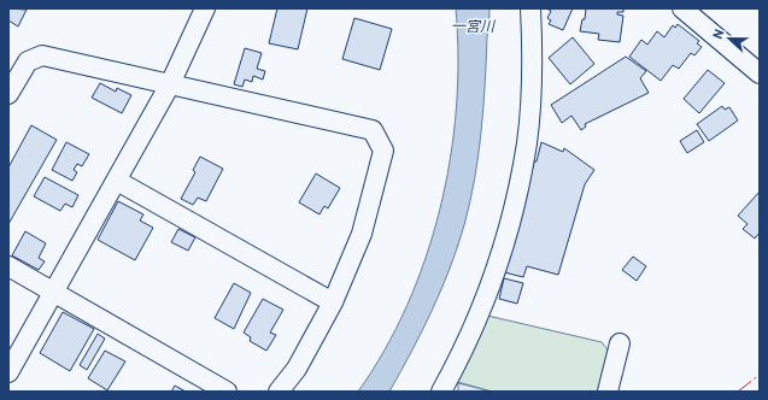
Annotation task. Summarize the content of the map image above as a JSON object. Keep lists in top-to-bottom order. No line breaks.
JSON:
{"water":["一宮川"],"north":"left"}
